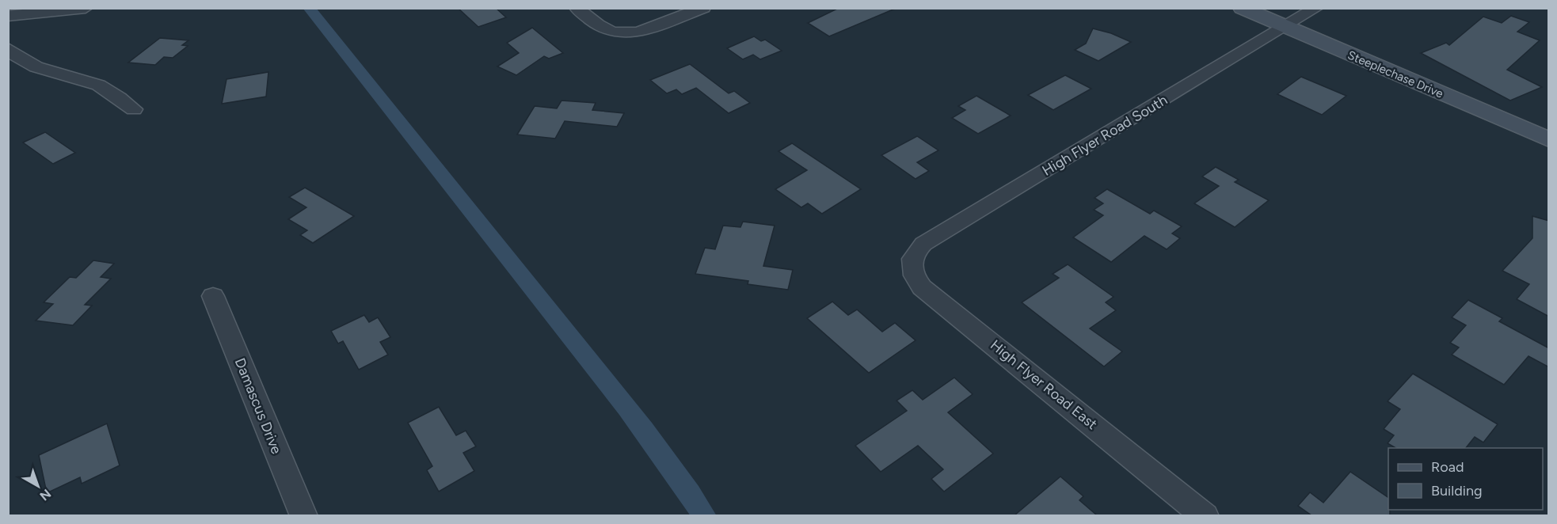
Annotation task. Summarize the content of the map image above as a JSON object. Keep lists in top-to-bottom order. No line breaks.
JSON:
{"streets":{"street":["Steeplechase Drive","High Flyer Road South","High Flyer Road East","Damascus Drive"]},"crossings":[["Steeplechase Drive","High Flyer Road South"],["High Flyer Road South","High Flyer Road East"]],"legend":["Road","Building"],"north":"bottom right"}
